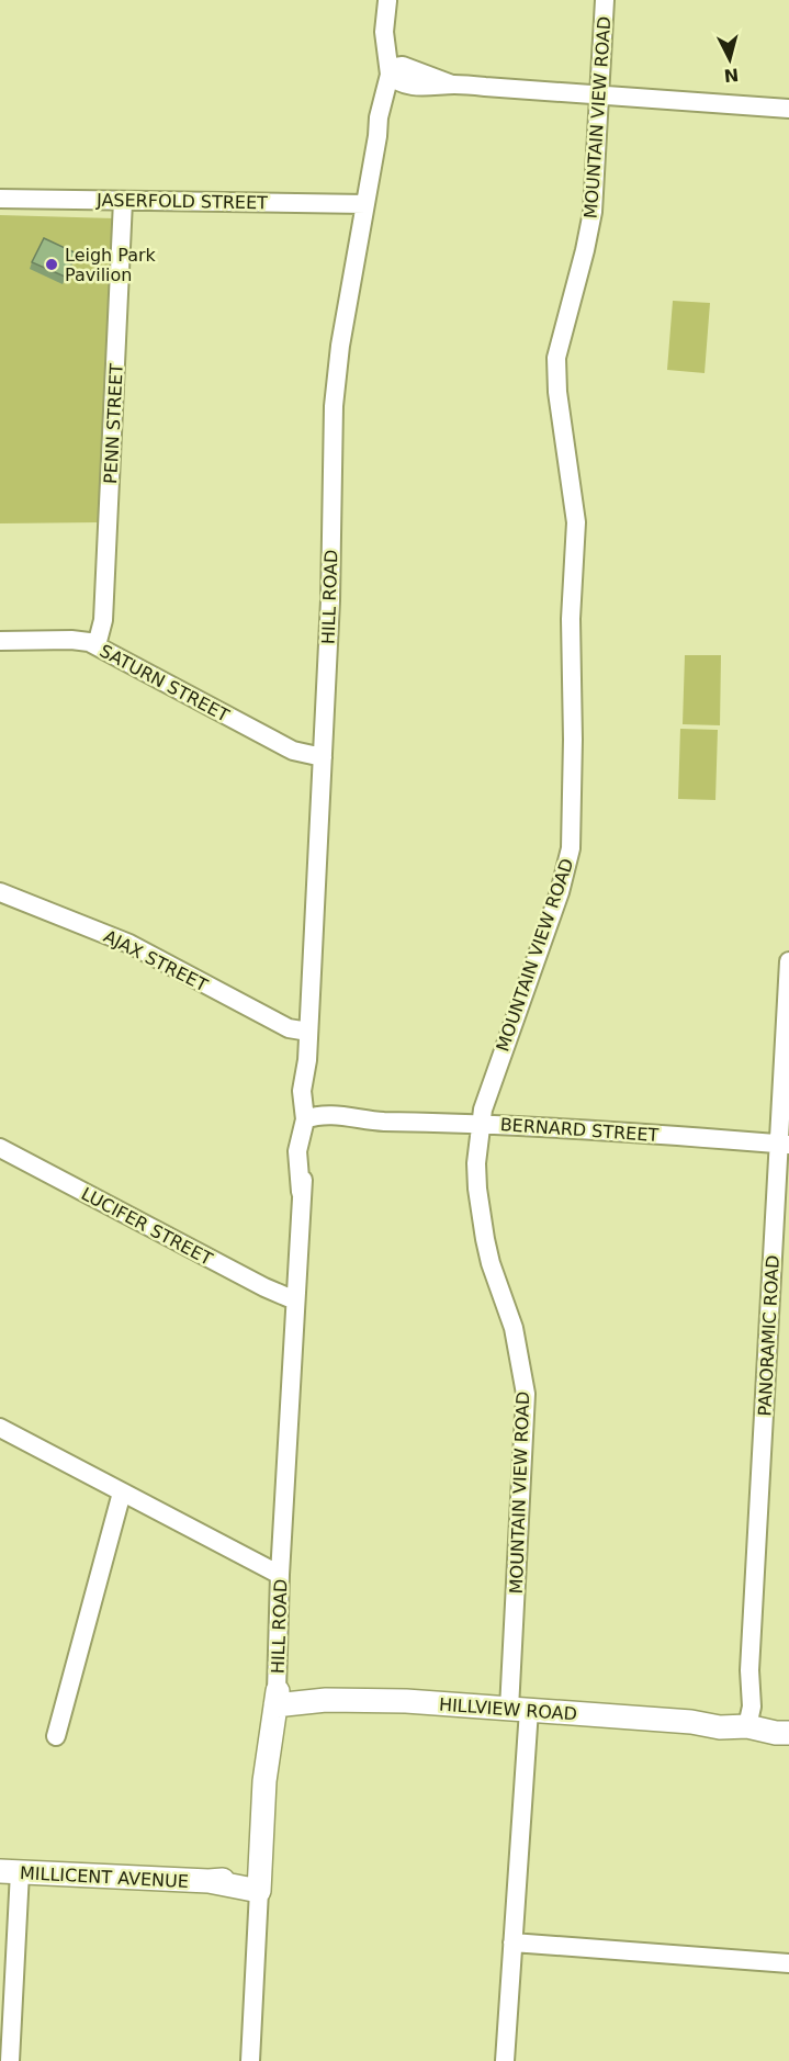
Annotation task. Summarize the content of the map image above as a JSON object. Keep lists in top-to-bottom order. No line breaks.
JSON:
{"streets":{"street":["MOUNTAIN VIEW ROAD","JASERFOLD STREET","PENN STREET","HILL ROAD","SATURN STREET","AJAX STREET","BERNARD STREET","LUCIFER STREET","PANORAMIC ROAD","HILLVIEW ROAD","MILLICENT AVENUE"]},"crossings":[["MOUNTAIN VIEW ROAD","BERNARD STREET"],["MOUNTAIN VIEW ROAD","HILLVIEW ROAD"],["JASERFOLD STREET","PENN STREET"],["JASERFOLD STREET","HILL ROAD"],["PENN STREET","SATURN STREET"],["HILL ROAD","SATURN STREET"],["HILL ROAD","AJAX STREET"],["HILL ROAD","BERNARD STREET"],["HILL ROAD","LUCIFER STREET"],["HILL ROAD","HILLVIEW ROAD"],["HILL ROAD","MILLICENT AVENUE"],["BERNARD STREET","PANORAMIC ROAD"],["PANORAMIC ROAD","HILLVIEW ROAD"]],"places":["Leigh Park Pavilion"],"north":"bottom"}
